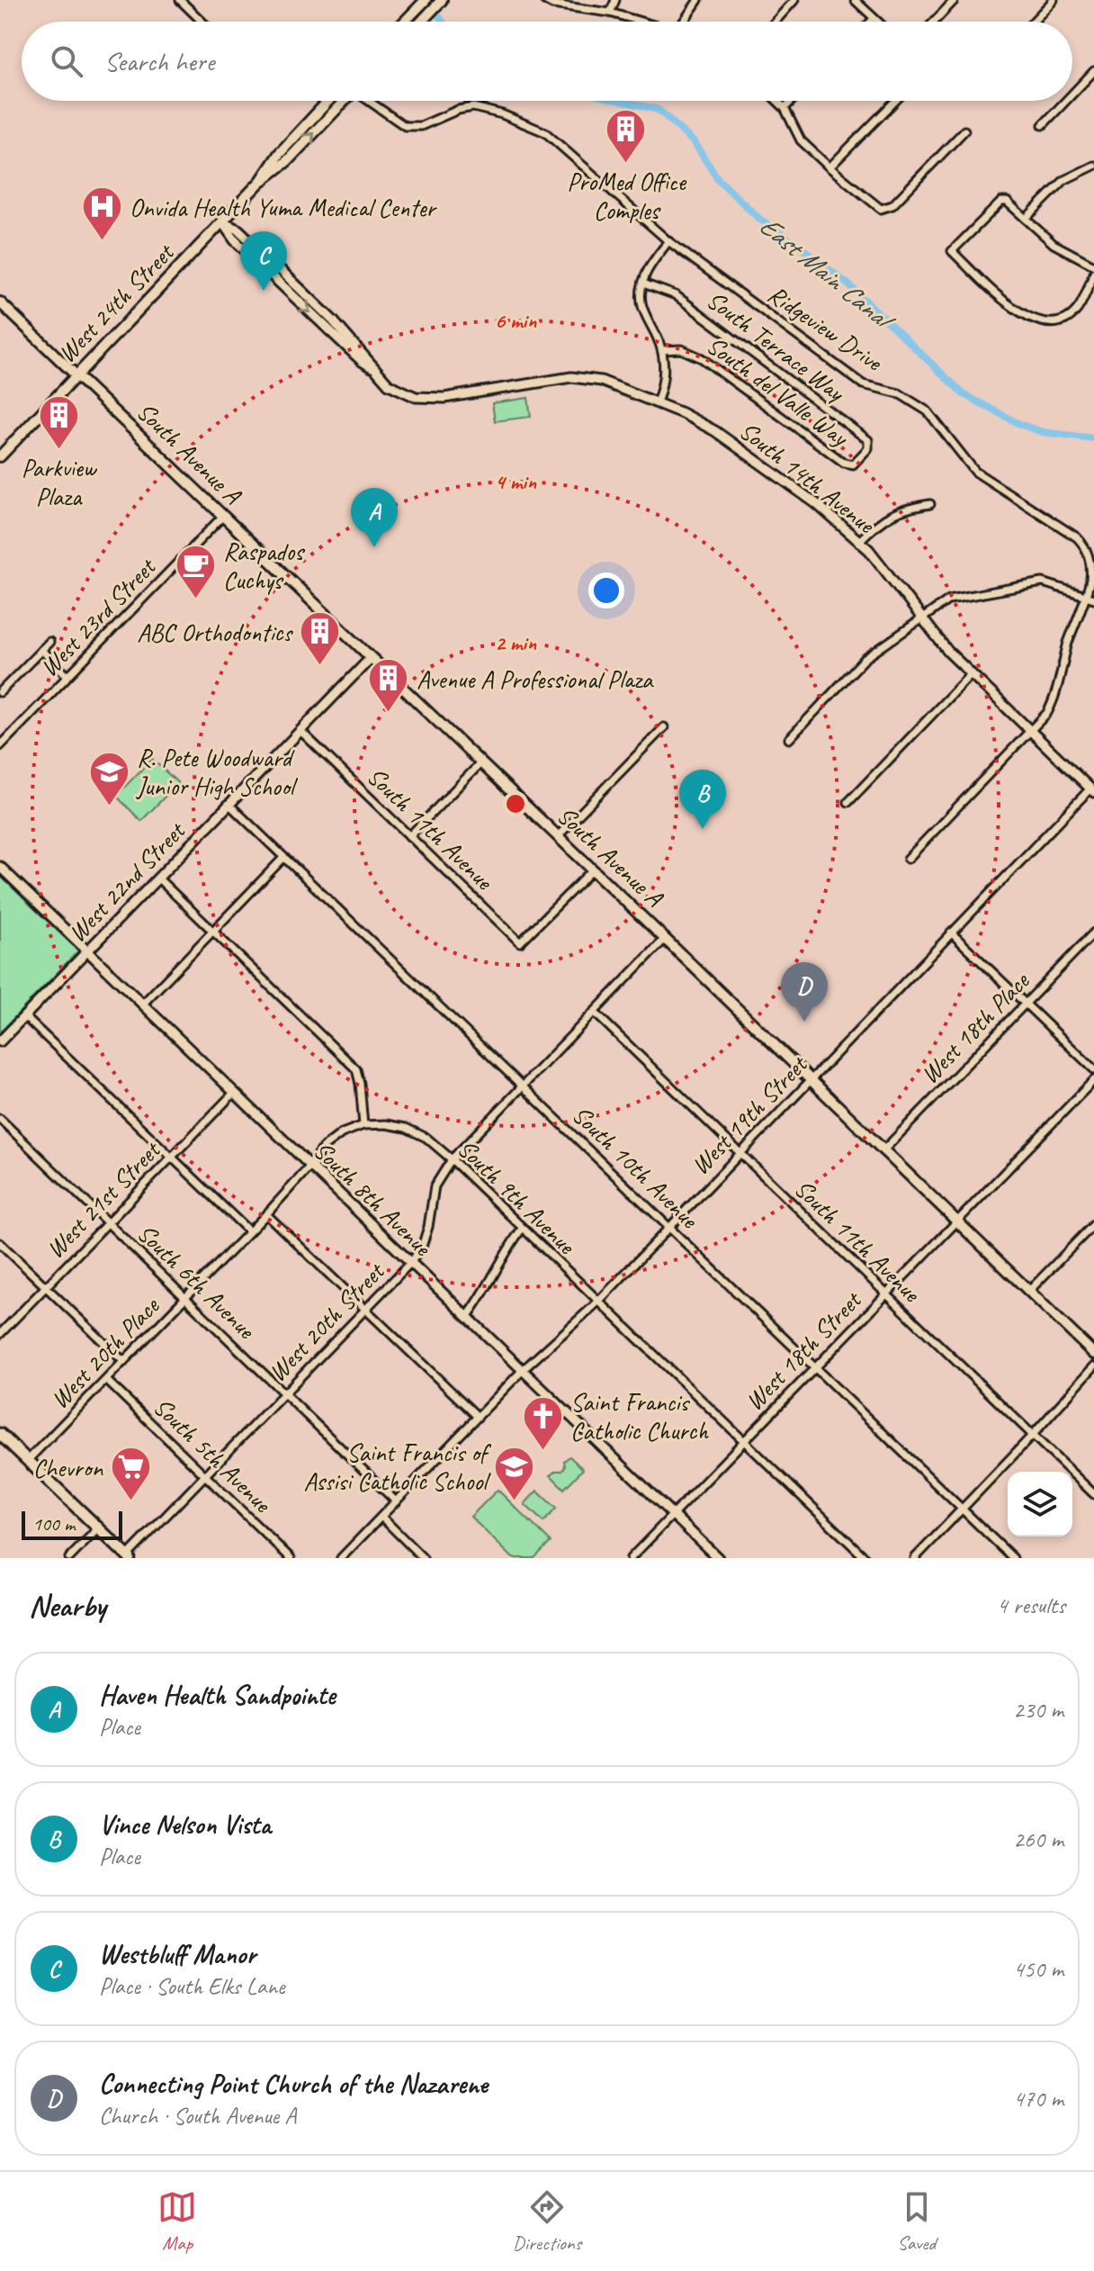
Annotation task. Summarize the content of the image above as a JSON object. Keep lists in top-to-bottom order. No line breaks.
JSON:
{"streets":{"main road":["West 24th Street","South Avenue A"],"street":["Ridgeview Drive","South Terrace Way","South del Valle Way","South 14th Avenue","West 23rd Street","South 11th Avenue","West 22nd Street","West 18th Place","West 19th Street","South 10th Avenue","South 9th Avenue","South 8th Avenue","West 21st Street","South 6th Avenue","West 20th Street","West 18th Street","West 20th Place","South 5th Avenue"]},"crossings":[["West 24th Street","South Avenue A"],["West 24th Street","South 14th Avenue"],["Ridgeview Drive","South 14th Avenue"],["South Terrace Way","South del Valle Way"],["South Avenue A","West 23rd Street"],["South Avenue A","South 11th Avenue"],["South Avenue A","West 22nd Street"],["South Avenue A","West 18th Place"],["South Avenue A","West 19th Street"],["South Avenue A","West 20th Street"],["South Avenue A","West 18th Street"],["South 14th Avenue","West 19th Street"],["South 11th Avenue","West 22nd Street"],["South 11th Avenue","West 19th Street"],["South 11th Avenue","West 20th Street"],["South 11th Avenue","West 18th Street"],["West 22nd Street","South 10th Avenue"],["West 22nd Street","South 8th Avenue"],["West 19th Street","South 10th Avenue"],["West 19th Street","South 9th Avenue"],["West 19th Street","South 8th Avenue"],["West 19th Street","South 6th Avenue"],["South 10th Avenue","West 20th Street"],["South 10th Avenue","West 18th Street"],["South 9th Avenue","West 20th Street"],["South 9th Avenue","West 18th Street"],["South 9th Avenue","West 20th Place"],["South 8th Avenue","West 21st Street"],["South 8th Avenue","West 20th Street"],["South 8th Avenue","West 18th Street"],["South 8th Avenue","West 20th Place"],["West 21st Street","South 6th Avenue"],["South 6th Avenue","West 20th Street"],["South 6th Avenue","West 20th Place"],["West 20th Street","South 5th Avenue"],["West 20th Place","South 5th Avenue"]],"water":["East Main Canal"],"places":{"building":["ProMed Office Comples","Parkview Plaza","ABC Orthodontics","Avenue A Professional Plaza"],"hospital":["Onvida Health Yuma Medical Center"],"cafe":["Raspados Cuchys"],"school or university":["R. Pete Woodward Junior High School","Saint Francis of Assisi Catholic School"],"church":["Saint Francis Catholic Church"],"supermarket":["Chevron"]},"scale_bar":"100 m","page":{"search":"Search here","pins":["C","A","B","D"],"scale":"100 m","heading":["Nearby","4 results"],"list":[{"mark":"A","name":"Haven Health Sandpointe","note":"Place","value":"230 m"},{"mark":"B","name":"Vince Nelson Vista","note":"Place","value":"260 m"},{"mark":"C","name":"Westbluff Manor","note":"Place · South Elks Lane","value":"450 m"},{"mark":"D","name":"Connecting Point Church of the Nazarene","note":"Church · South Avenue A","value":"470 m"}],"nav":["Map","Directions","Saved"]},"rings":["6 min","4 min","2 min"]}
